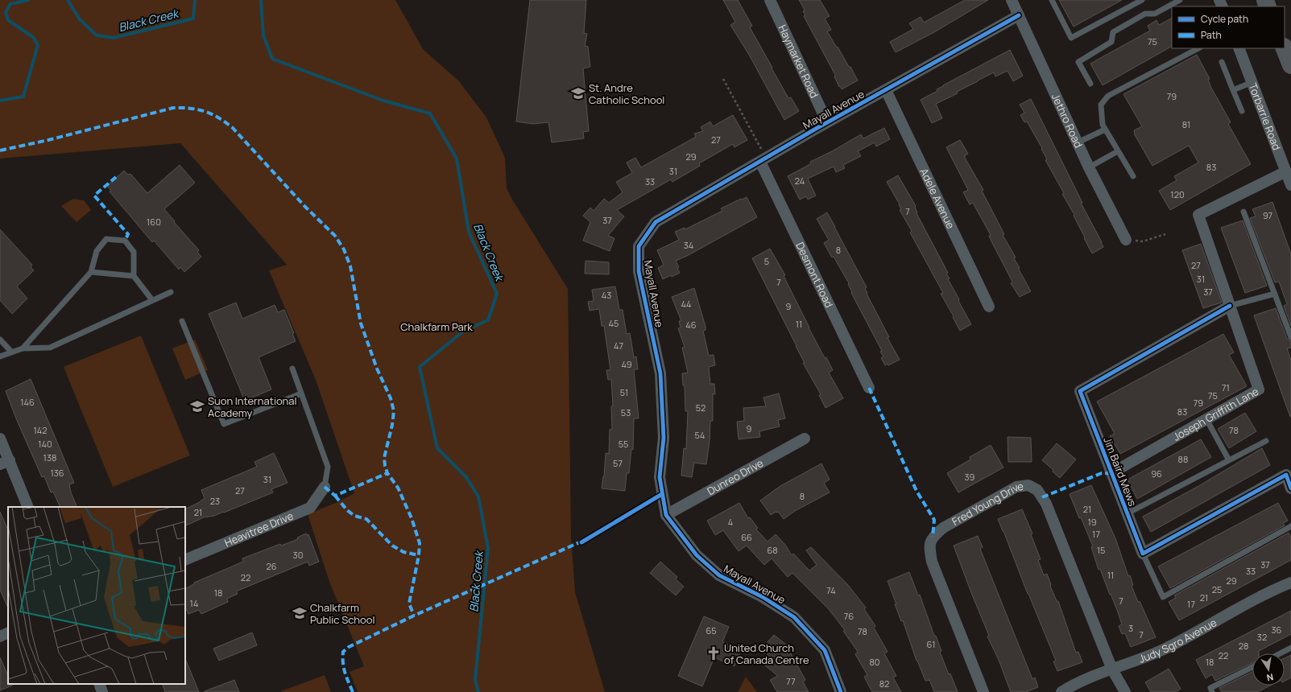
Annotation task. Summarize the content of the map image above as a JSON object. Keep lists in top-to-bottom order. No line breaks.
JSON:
{"streets":{"street":["Haymarket Road","Mayall Avenue","Torbarrie Road","Jethro Road","Adele Avenue","Desmont Road","Joseph Griffith Lane","Jim Baird Mews","Dunreo Drive","Fred Young Drive","Heavitree Drive","Judy Sgro Avenue"]},"crossings":[["Haymarket Road","Mayall Avenue"],["Mayall Avenue","Jethro Road"],["Mayall Avenue","Adele Avenue"],["Mayall Avenue","Desmont Road"],["Mayall Avenue","Dunreo Drive"],["Torbarrie Road","Joseph Griffith Lane"],["Joseph Griffith Lane","Jim Baird Mews"],["Fred Young Drive","Judy Sgro Avenue"]],"water":["Black Creek"],"parks":["Chalkfarm Park"],"places":{"school or university":["St. Andre Catholic School","Suon International Academy","Chalkfarm Public School"],"church":["United Church of Canada Centre"]},"house_numbers":["75","79","81","27","29","83","31","24","33","120","7","97","37","160","34","8","5","27","31","7","37","43","44","9","45","11","46","47","49","71","51","75","146","79","52","83","53","9","142","78","54","140","55","138","88","57","136","96","39","31","27","8","23","21","21","4","19","17","66","68","15","30","37","26","33","11","22","29","25","74","18","21","7","14","17","76","3","36","65","78","7","32","61","28","22","80","18","77","82"],"legend":["Cycle path","Path"],"north":"bottom"}
